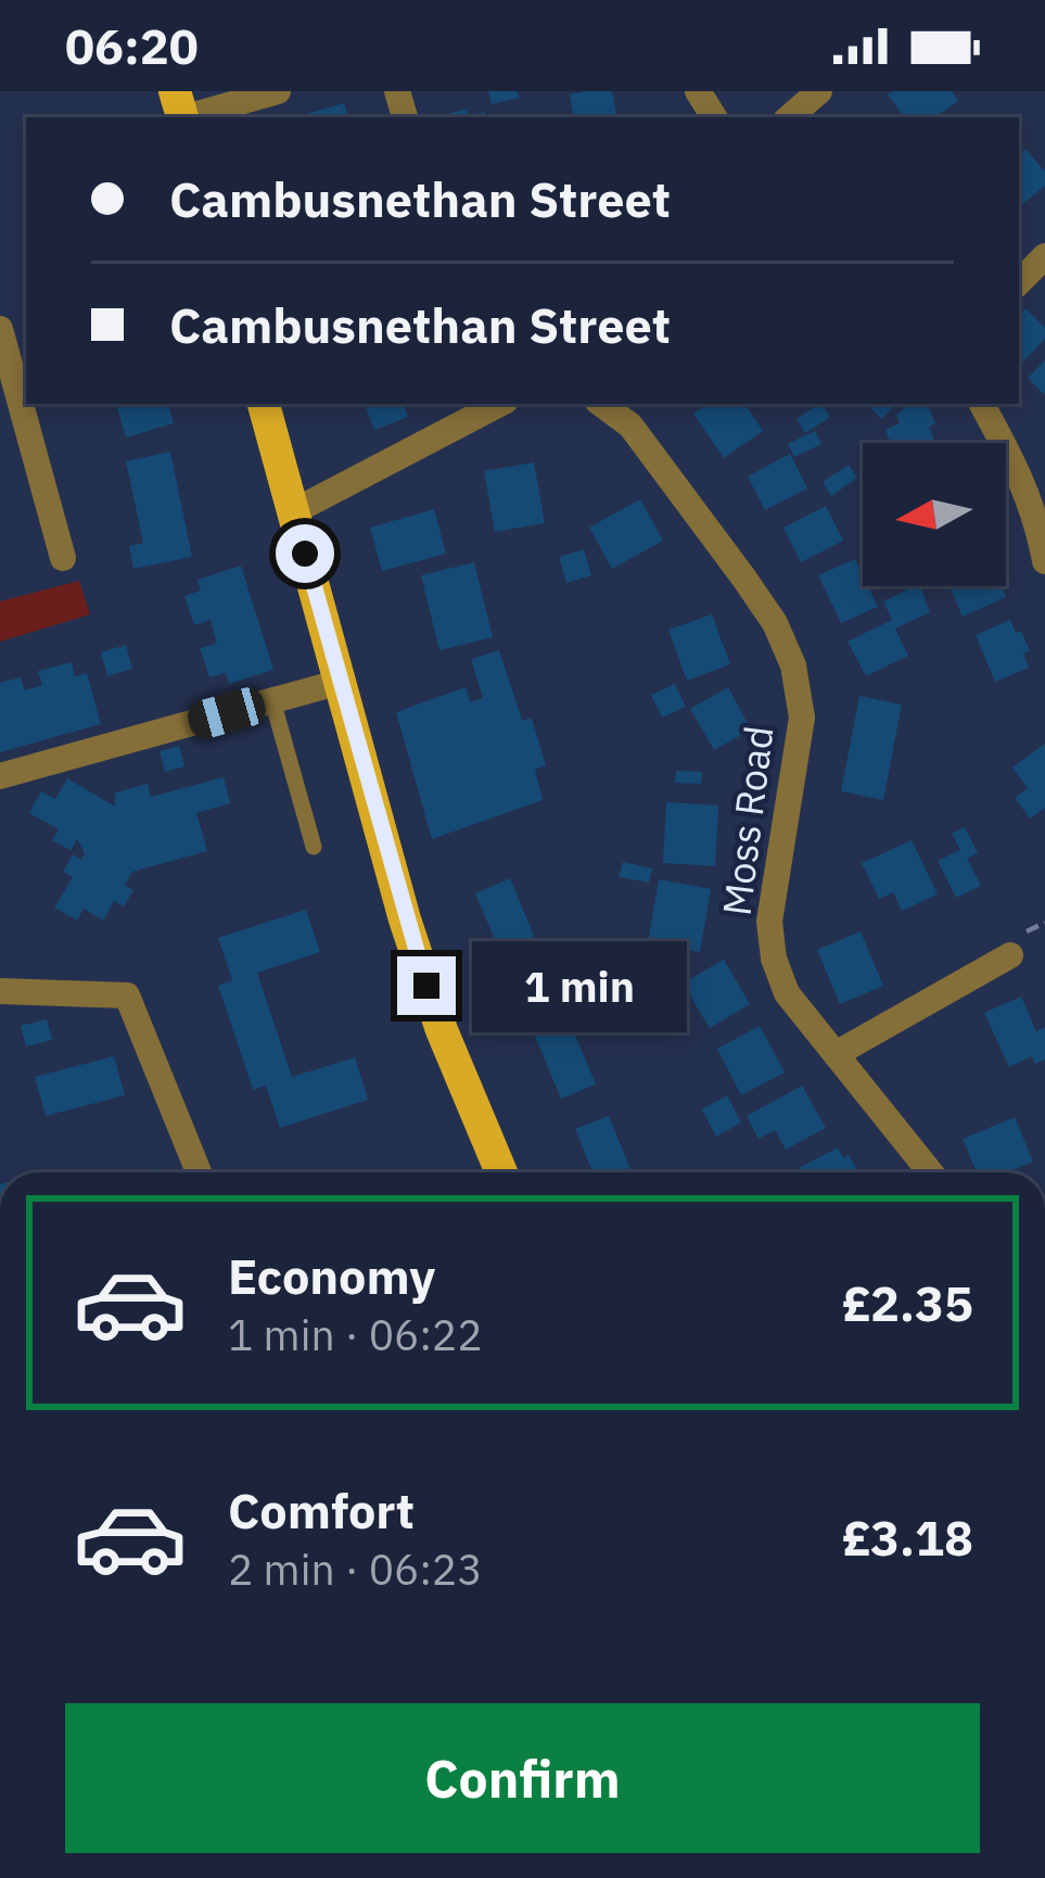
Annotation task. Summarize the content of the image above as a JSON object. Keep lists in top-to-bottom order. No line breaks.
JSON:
{"streets":{"street":["Moss Road"]},"north":"left","page":{"status":"06:20","banner":["Cambusnethan Street","Cambusnethan Street"],"bubble":"1 min","list":[{"name":"Economy","note":"1 min · 06:22","value":"£2.35"},{"name":"Comfort","note":"2 min · 06:23","value":"£3.18"}],"buttons":"Confirm"}}
